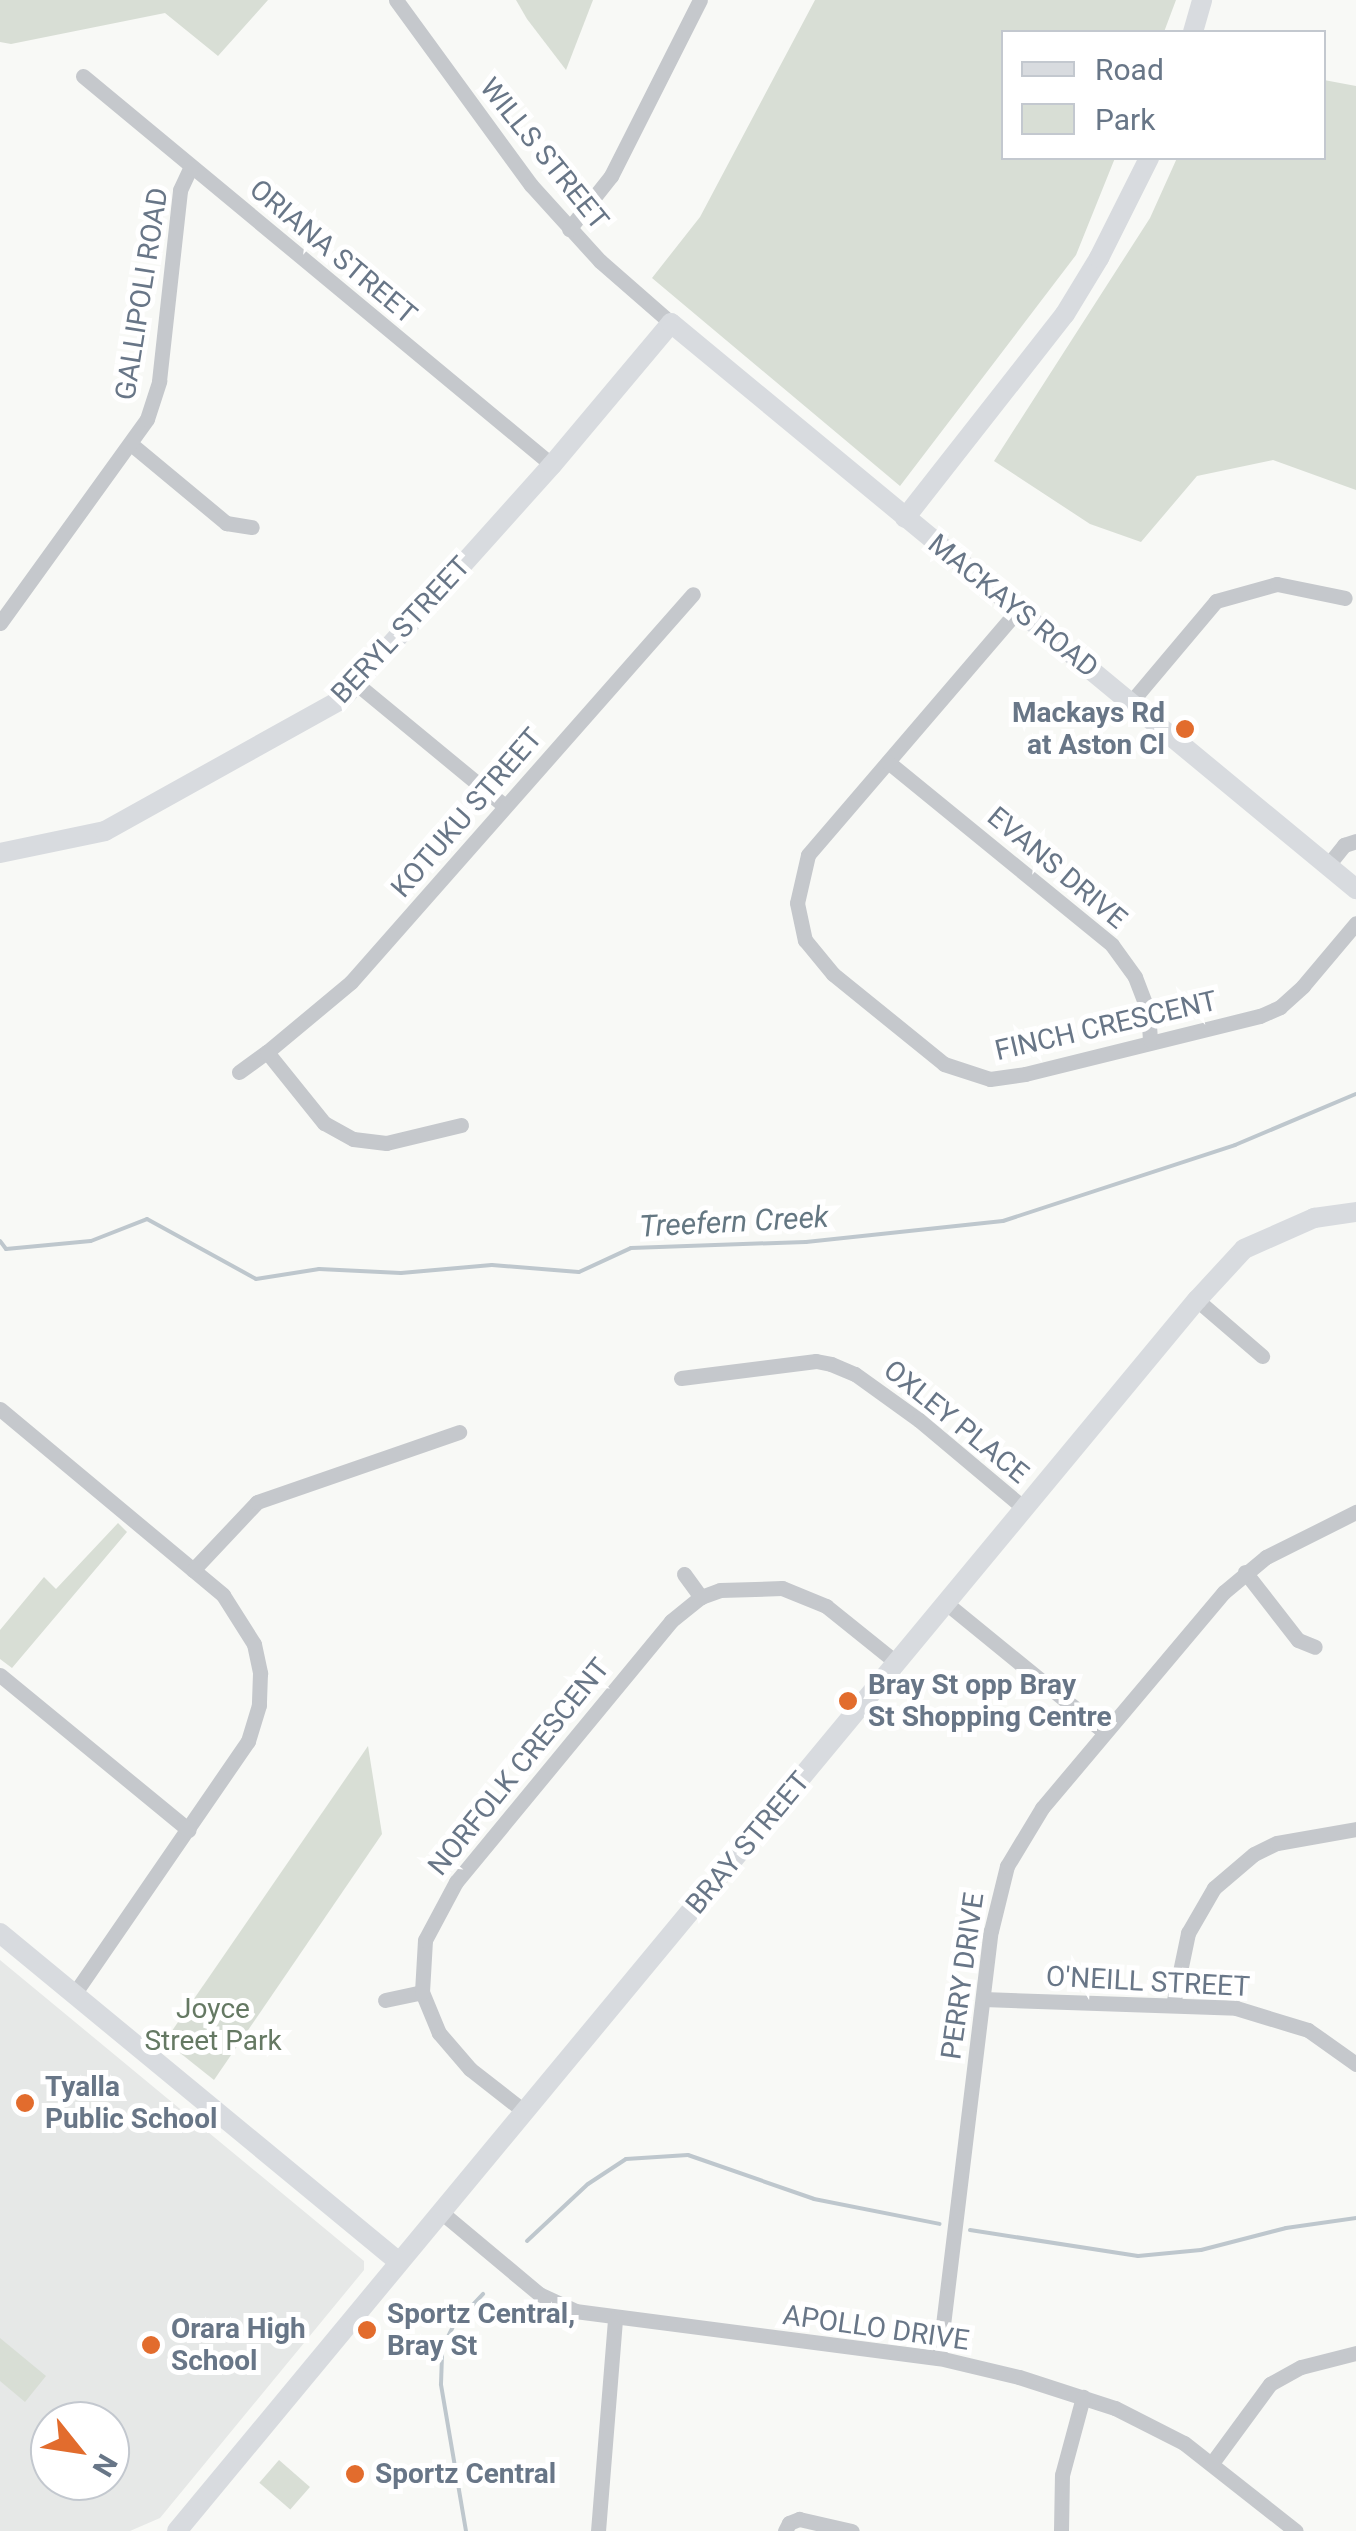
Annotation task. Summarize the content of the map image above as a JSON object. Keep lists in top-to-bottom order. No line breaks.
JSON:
{"streets":{"street":["WILLS STREET","ORIANA STREET","GALLIPOLI ROAD","MACKAYS ROAD","BERYL STREET","KOTUKU STREET","EVANS DRIVE","FINCH CRESCENT","OXLEY PLACE","NORFOLK CRESCENT","BRAY STREET","PERRY DRIVE","O'NEILL STREET","APOLLO DRIVE"]},"crossings":[["WILLS STREET","MACKAYS ROAD"],["WILLS STREET","BERYL STREET"],["ORIANA STREET","GALLIPOLI ROAD"],["ORIANA STREET","BERYL STREET"],["MACKAYS ROAD","BERYL STREET"],["MACKAYS ROAD","FINCH CRESCENT"],["EVANS DRIVE","FINCH CRESCENT"],["OXLEY PLACE","BRAY STREET"],["NORFOLK CRESCENT","BRAY STREET"],["BRAY STREET","APOLLO DRIVE"],["PERRY DRIVE","O'NEILL STREET"],["PERRY DRIVE","APOLLO DRIVE"]],"water":["Treefern Creek"],"parks":["Joyce Street Park"],"places":["Mackays Rd at Aston Cl","Bray St opp Bray St Shopping Centre","Tyalla Public School","Sportz Central, Bray St","Orara High School","Sportz Central"],"legend":["Road","Park"],"north":"bottom right"}
